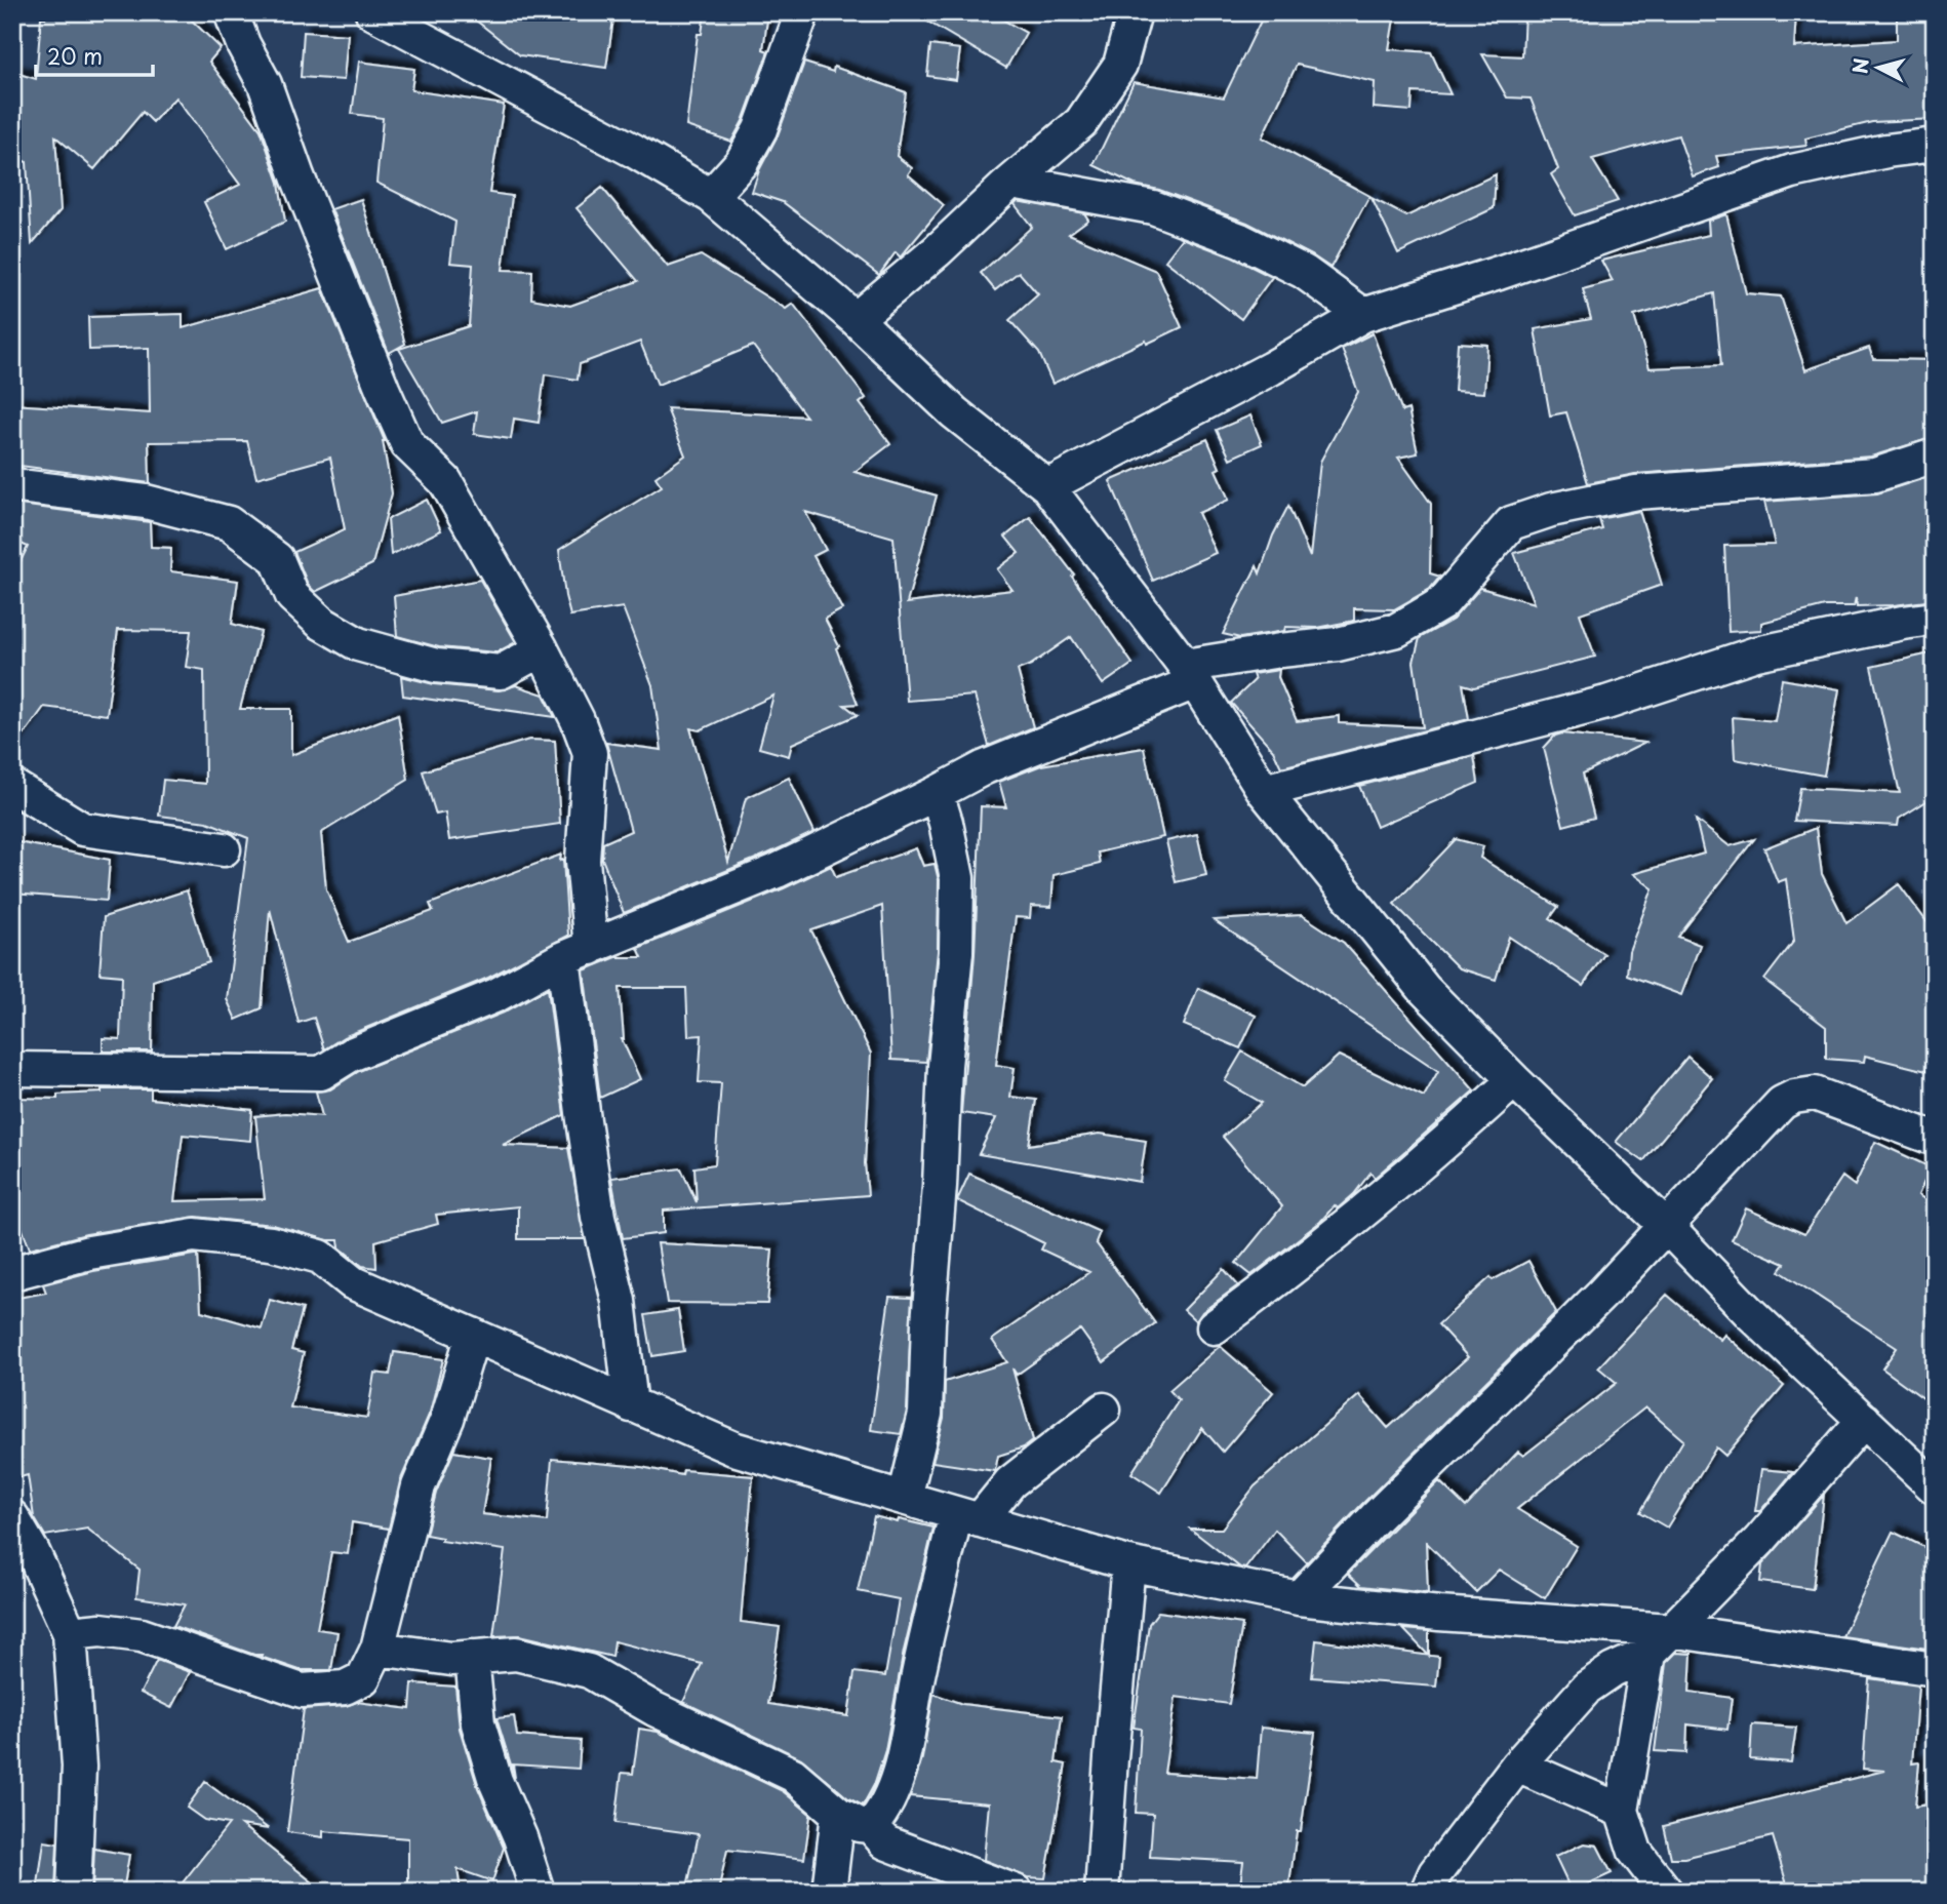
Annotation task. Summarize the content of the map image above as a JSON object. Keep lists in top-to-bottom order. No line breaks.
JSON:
{"scale_bar":"20 m","north":"left"}
